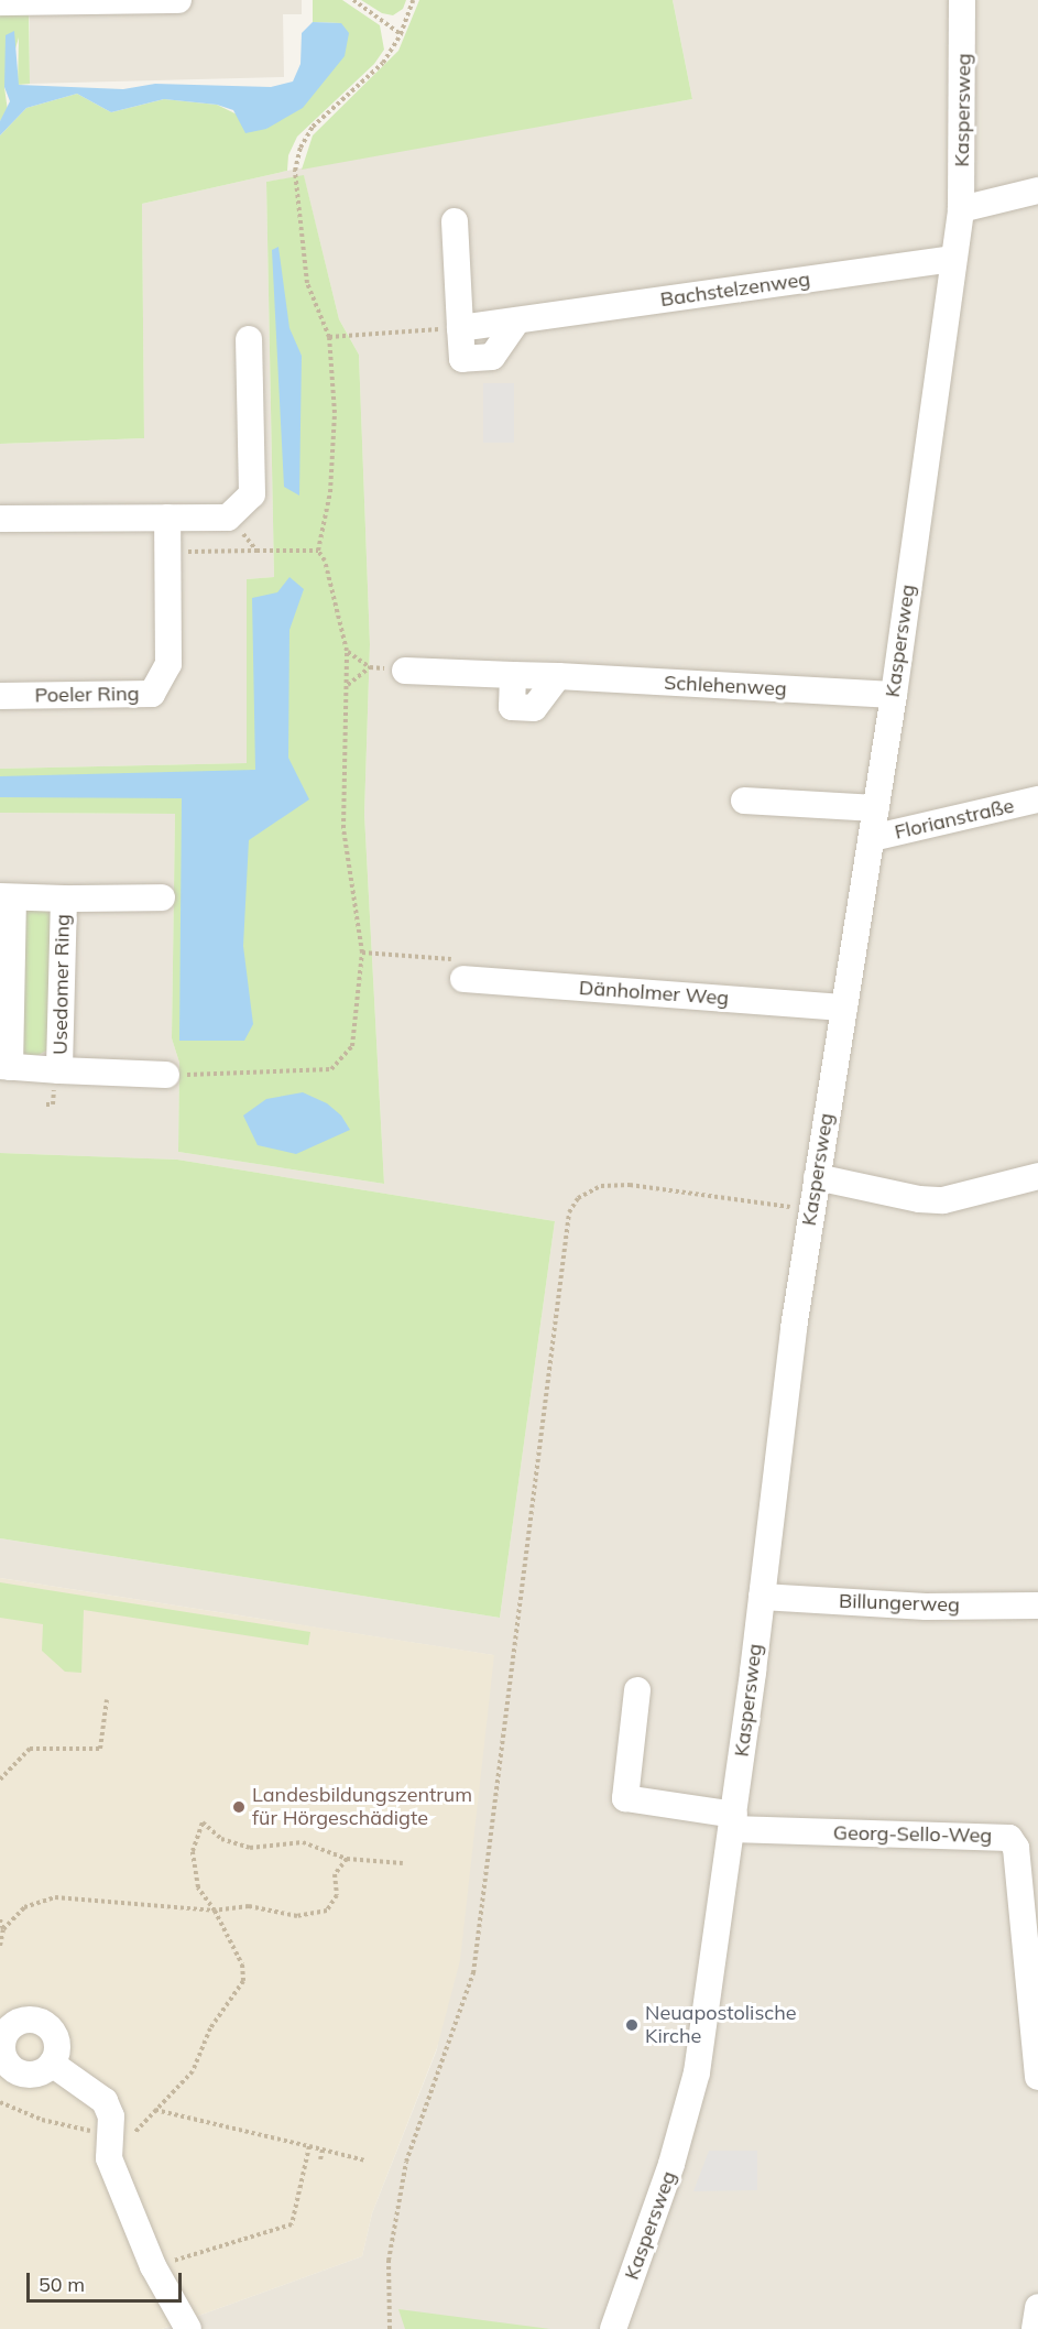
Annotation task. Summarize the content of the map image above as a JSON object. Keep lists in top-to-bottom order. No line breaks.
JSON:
{"streets":{"street":["Kaspersweg","Bachstelzenweg","Schlehenweg","Poeler Ring","Florianstraße","Usedomer Ring","Dänholmer Weg","Billungerweg","Georg-Sello-Weg"]},"crossings":[["Kaspersweg","Bachstelzenweg"],["Kaspersweg","Schlehenweg"],["Kaspersweg","Florianstraße"],["Kaspersweg","Dänholmer Weg"],["Kaspersweg","Billungerweg"],["Kaspersweg","Georg-Sello-Weg"]],"places":["Landesbildungszentrum für Hörgeschädigte","Neuapostolische Kirche"],"scale_bar":"50 m"}
